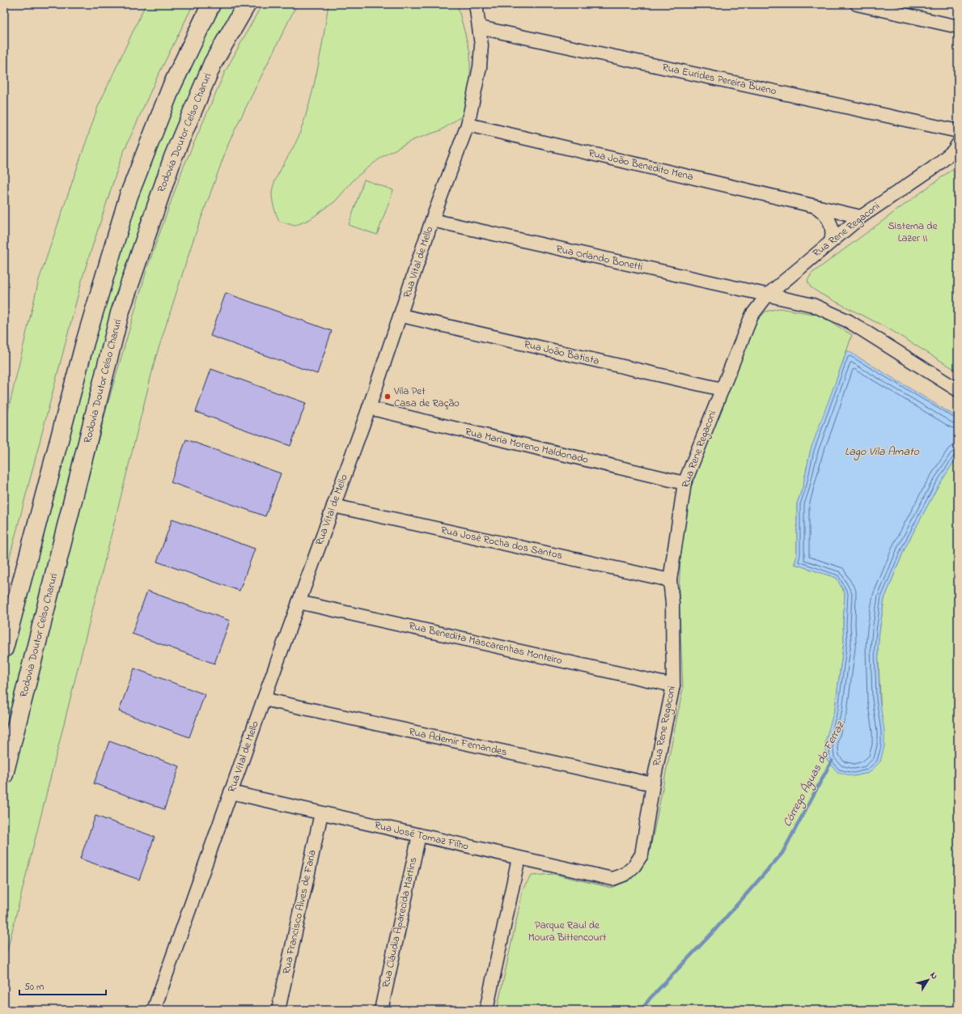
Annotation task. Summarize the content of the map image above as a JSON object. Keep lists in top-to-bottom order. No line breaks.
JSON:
{"streets":{"highway":["Rodovia Doutor Celso Charuri"],"street":["Rua Eurides Pereira Bueno","Rua João Benedito Mena","Rua Rene Regaconi","Rua Orlando Bonetti","Rua Vital de Mello","Rua João Batista","Rua Maria Moreno Maldonado","Rua José Rocha dos Santos","Rua Benedita Mascarenhas Monteiro","Rua Ademir Fernandes","Rua José Tomaz Filho","Rua Francisco Alves de Faria","Rua Cláudia Aparecida Martins"]},"crossings":[["Rua Eurides Pereira Bueno","Rua Vital de Mello"],["Rua João Benedito Mena","Rua Rene Regaconi"],["Rua João Benedito Mena","Rua Vital de Mello"],["Rua Rene Regaconi","Rua Orlando Bonetti"],["Rua Rene Regaconi","Rua João Batista"],["Rua Rene Regaconi","Rua Maria Moreno Maldonado"],["Rua Rene Regaconi","Rua José Rocha dos Santos"],["Rua Rene Regaconi","Rua Benedita Mascarenhas Monteiro"],["Rua Rene Regaconi","Rua Ademir Fernandes"],["Rua Rene Regaconi","Rua José Tomaz Filho"],["Rua Orlando Bonetti","Rua Vital de Mello"],["Rua Vital de Mello","Rua João Batista"],["Rua Vital de Mello","Rua Maria Moreno Maldonado"],["Rua Vital de Mello","Rua José Rocha dos Santos"],["Rua Vital de Mello","Rua Benedita Mascarenhas Monteiro"],["Rua Vital de Mello","Rua Ademir Fernandes"],["Rua Vital de Mello","Rua José Tomaz Filho"],["Rua José Tomaz Filho","Rua Francisco Alves de Faria"],["Rua José Tomaz Filho","Rua Cláudia Aparecida Martins"]],"water":["Lago Vila Amato","Córrego Águas do Ferraz"],"parks":["Sistema de Lazer II","Parque Raul de Moura Bittencourt"],"places":["Vila Pet Casa de Ração"],"scale_bar":"50 m","north":"top right"}
